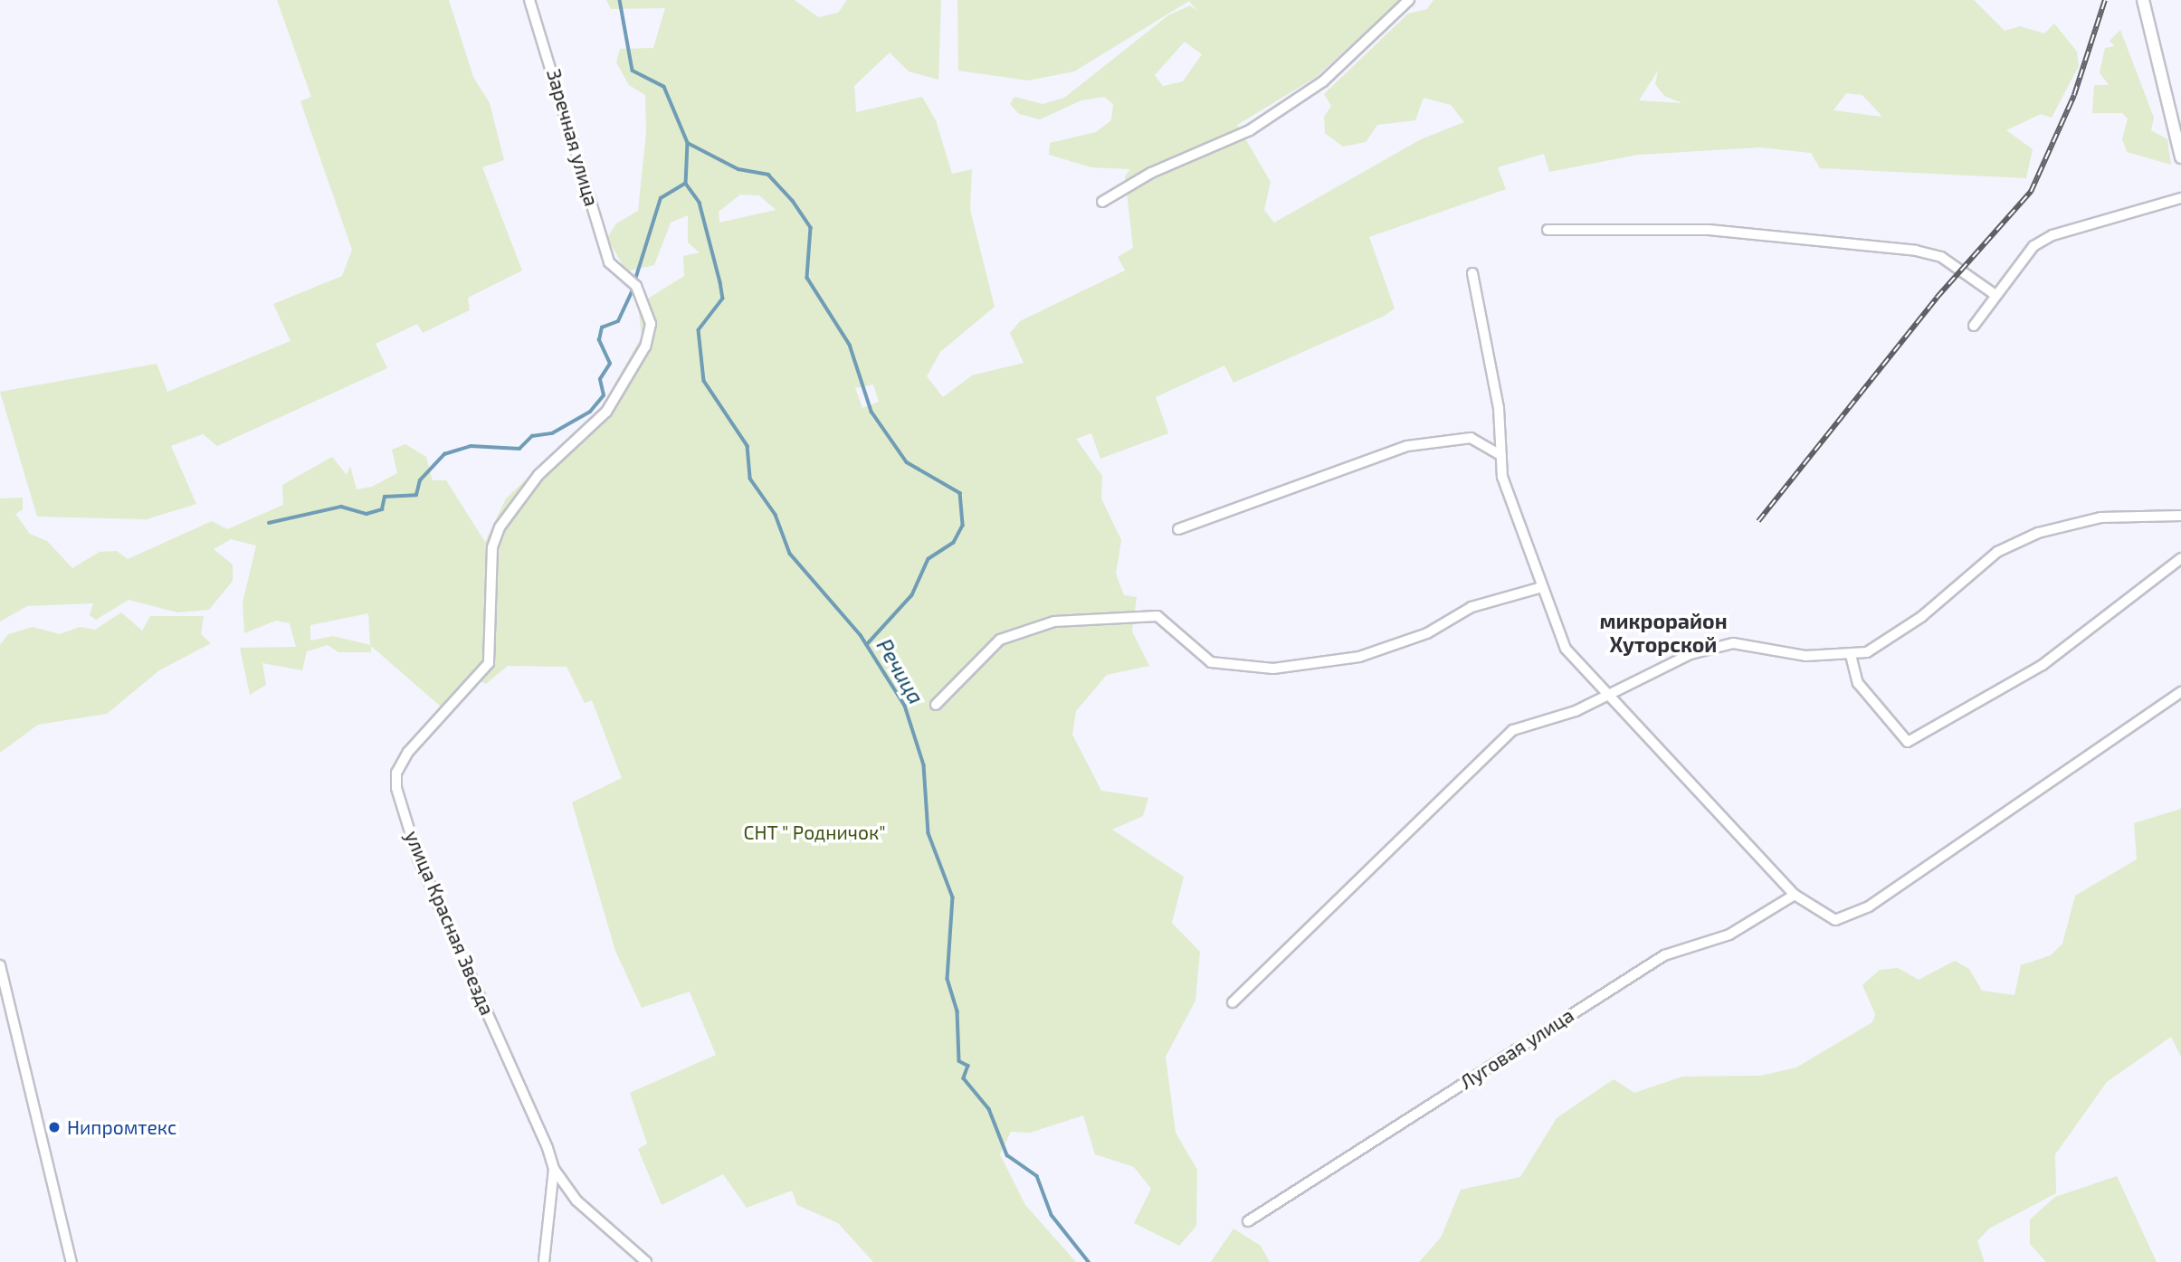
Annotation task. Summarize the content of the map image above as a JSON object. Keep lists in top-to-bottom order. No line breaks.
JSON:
{"streets":{"street":["Заречная улица","улица Красная Звезда","Луговая улица"]},"crossings":[["Заречная улица","улица Красная Звезда"]],"districts":["микрорайон Хуторской"],"water":["Речица"],"parks":["СНТ \" Родничок\""],"places":["Нипромтекс"]}
